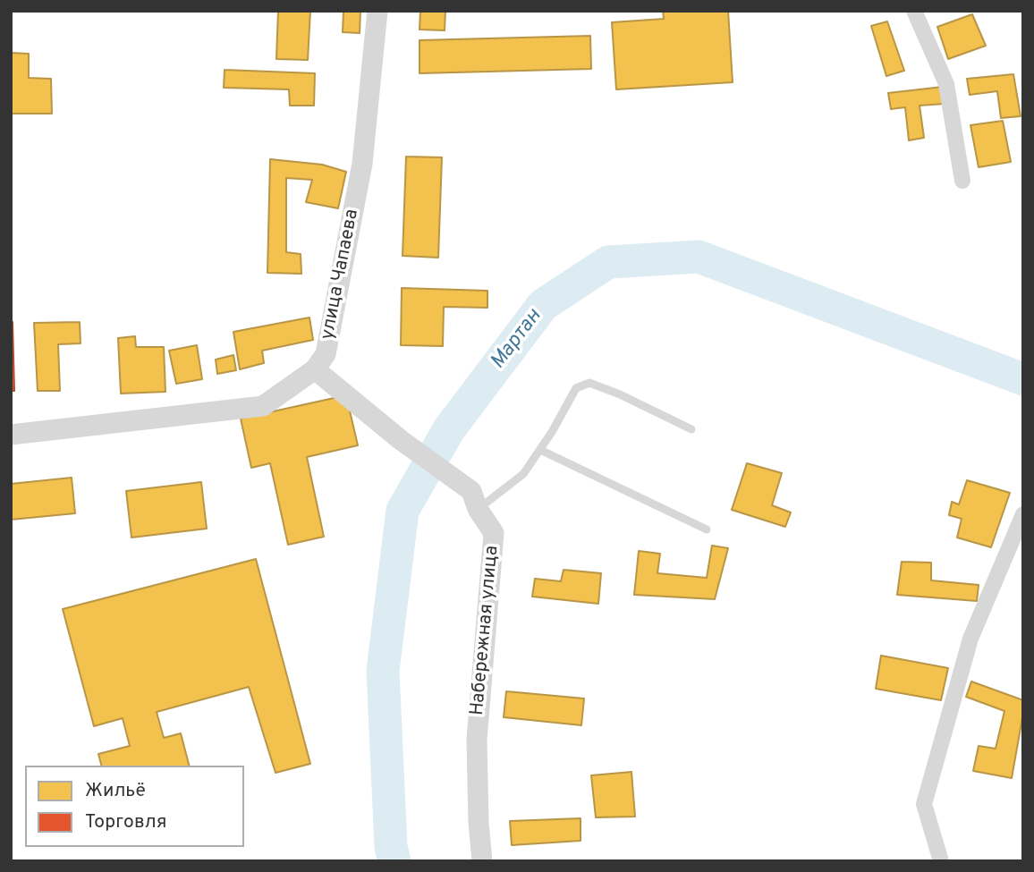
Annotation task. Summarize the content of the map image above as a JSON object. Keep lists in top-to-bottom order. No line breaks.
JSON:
{"streets":{"street":["улица Чапаева","Набережная улица"]},"crossings":[["улица Чапаева","Набережная улица"]],"water":["Мартан"],"legend":["Жильё","Торговля"]}
